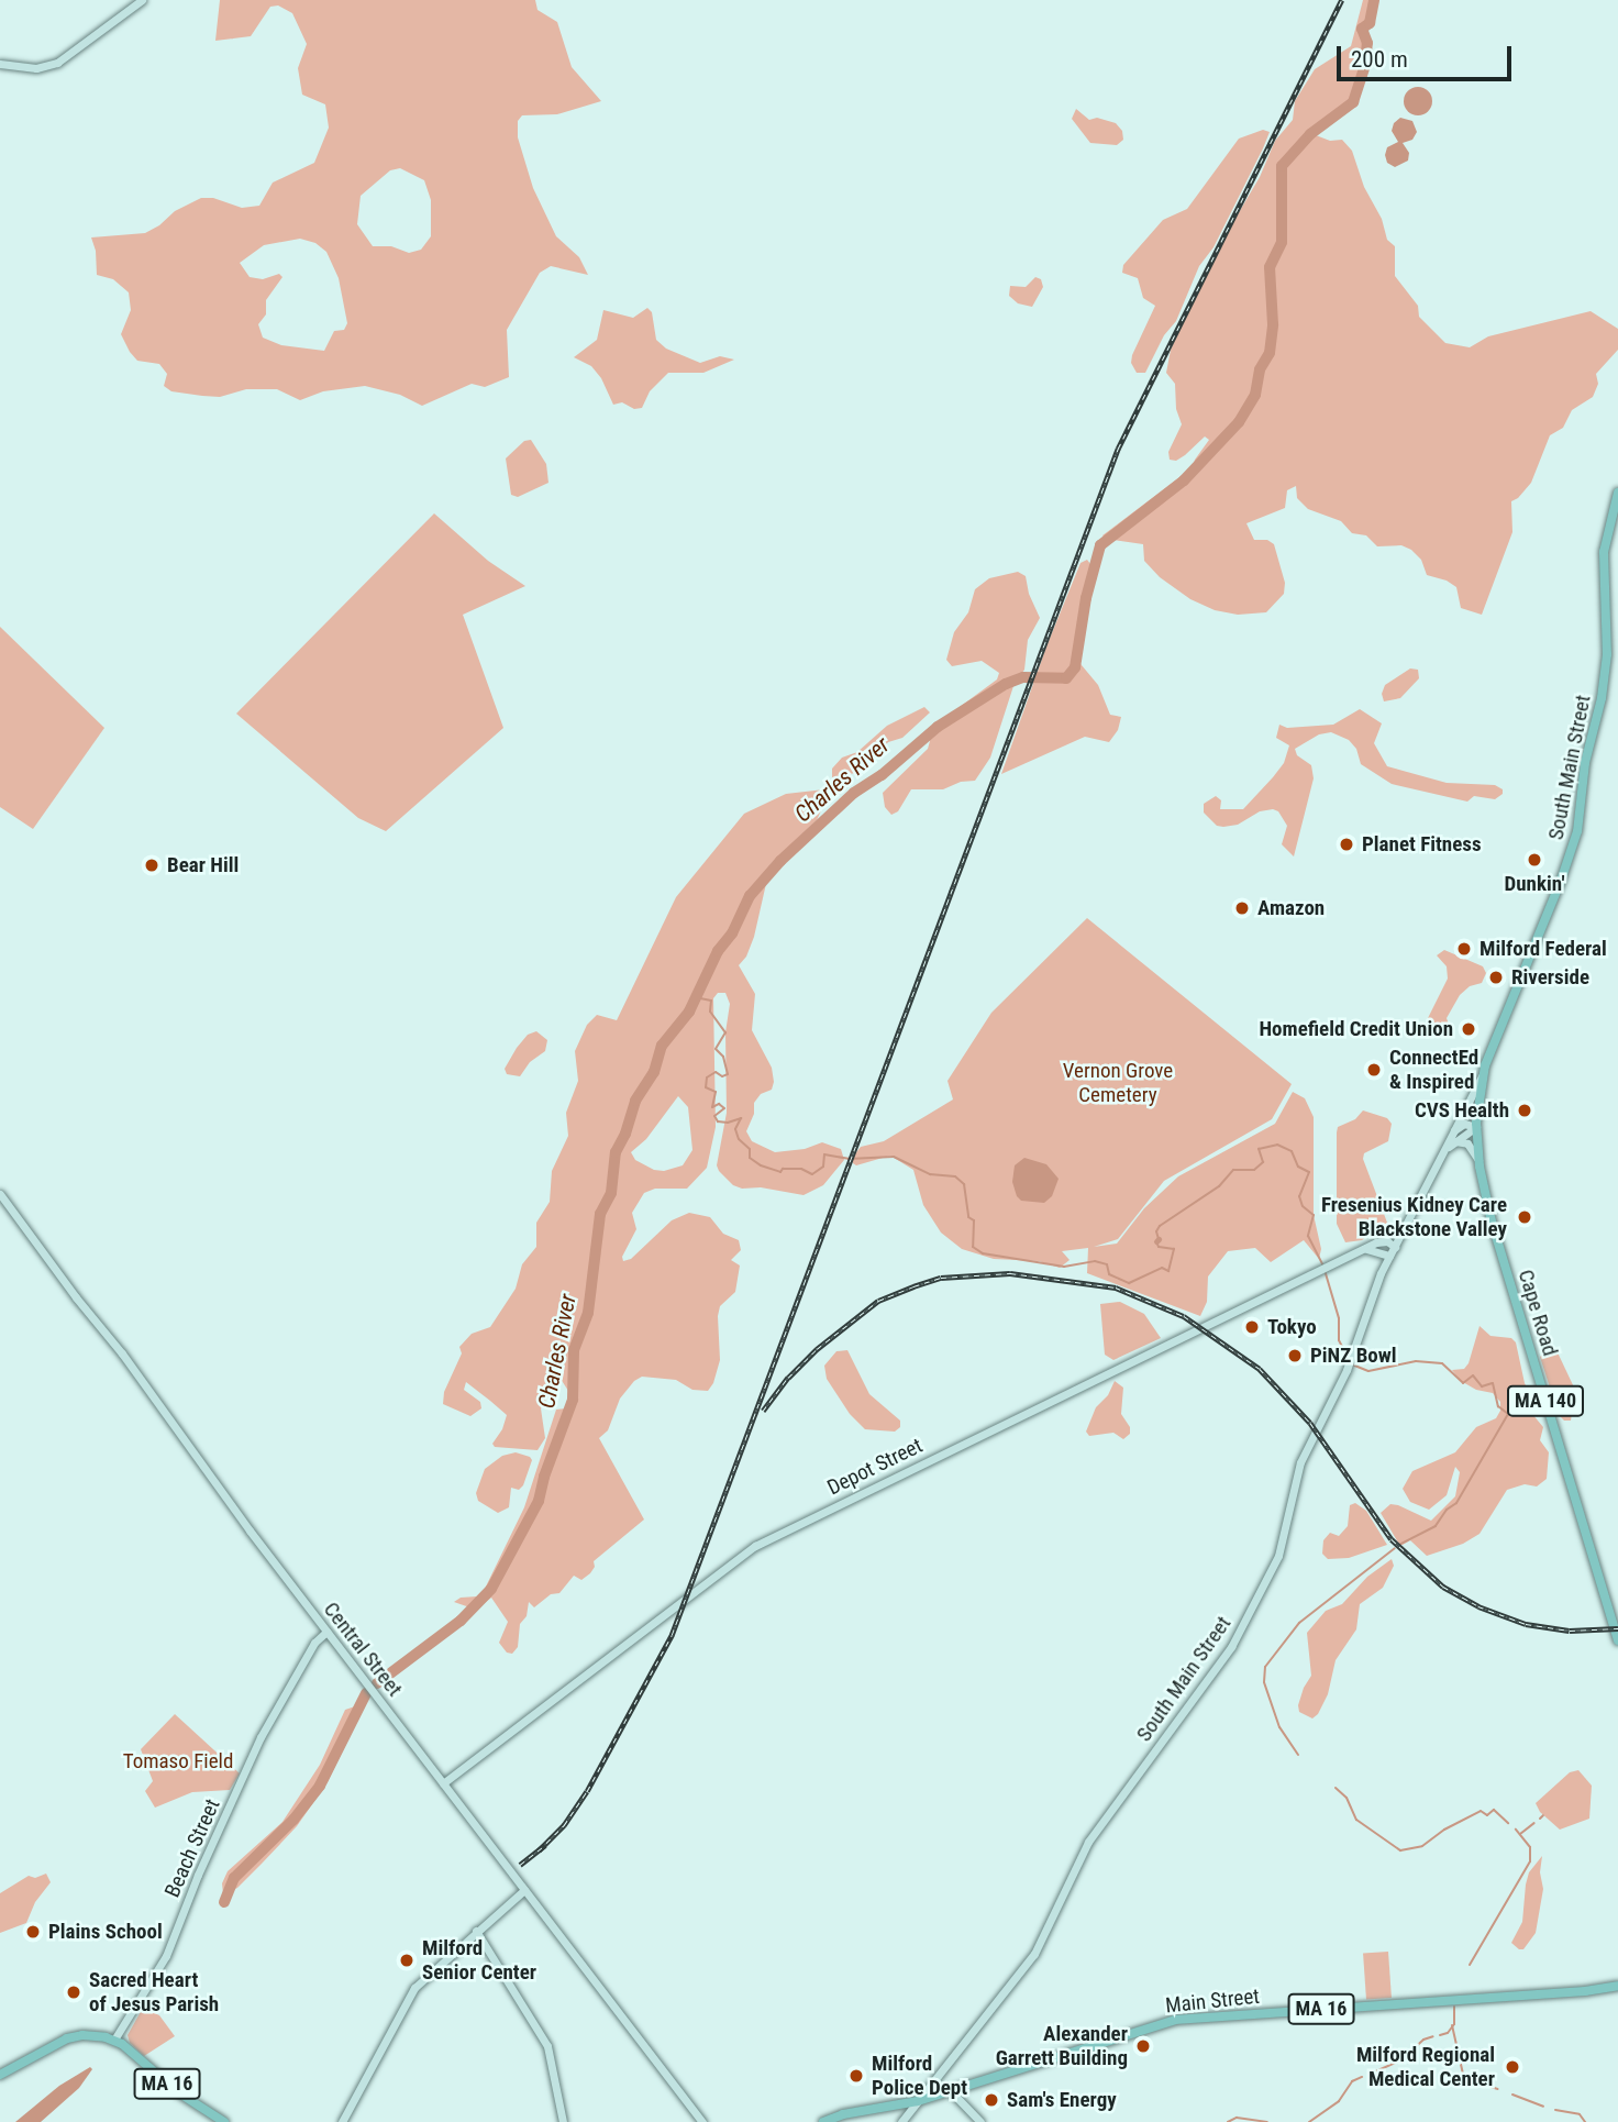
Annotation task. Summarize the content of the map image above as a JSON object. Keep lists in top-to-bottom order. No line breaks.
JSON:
{"streets":{"main road":["South Main Street","Cape Road","MA 140","Depot Street","Central Street","Beach Street","Main Street","MA 16"]},"crossings":[["South Main Street","Cape Road"],["South Main Street","Depot Street"],["South Main Street","Main Street"],["Depot Street","Central Street"],["Central Street","Beach Street"],["Beach Street","MA 16"]],"water":["Charles River"],"parks":["Vernon Grove Cemetery","Tomaso Field"],"places":["Planet Fitness","Dunkin'","Bear Hill","Amazon","Milford Federal","Riverside","Homefield Credit Union","ConnectEd & Inspired","CVS Health","Fresenius Kidney Care Blackstone Valley","Tokyo","PiNZ Bowl","Plains School","Milford Senior Center","Sacred Heart of Jesus Parish","Alexander Garrett Building","Milford Regional Medical Center","Milford Police Dept","Sam's Energy"],"scale_bar":"200 m"}
